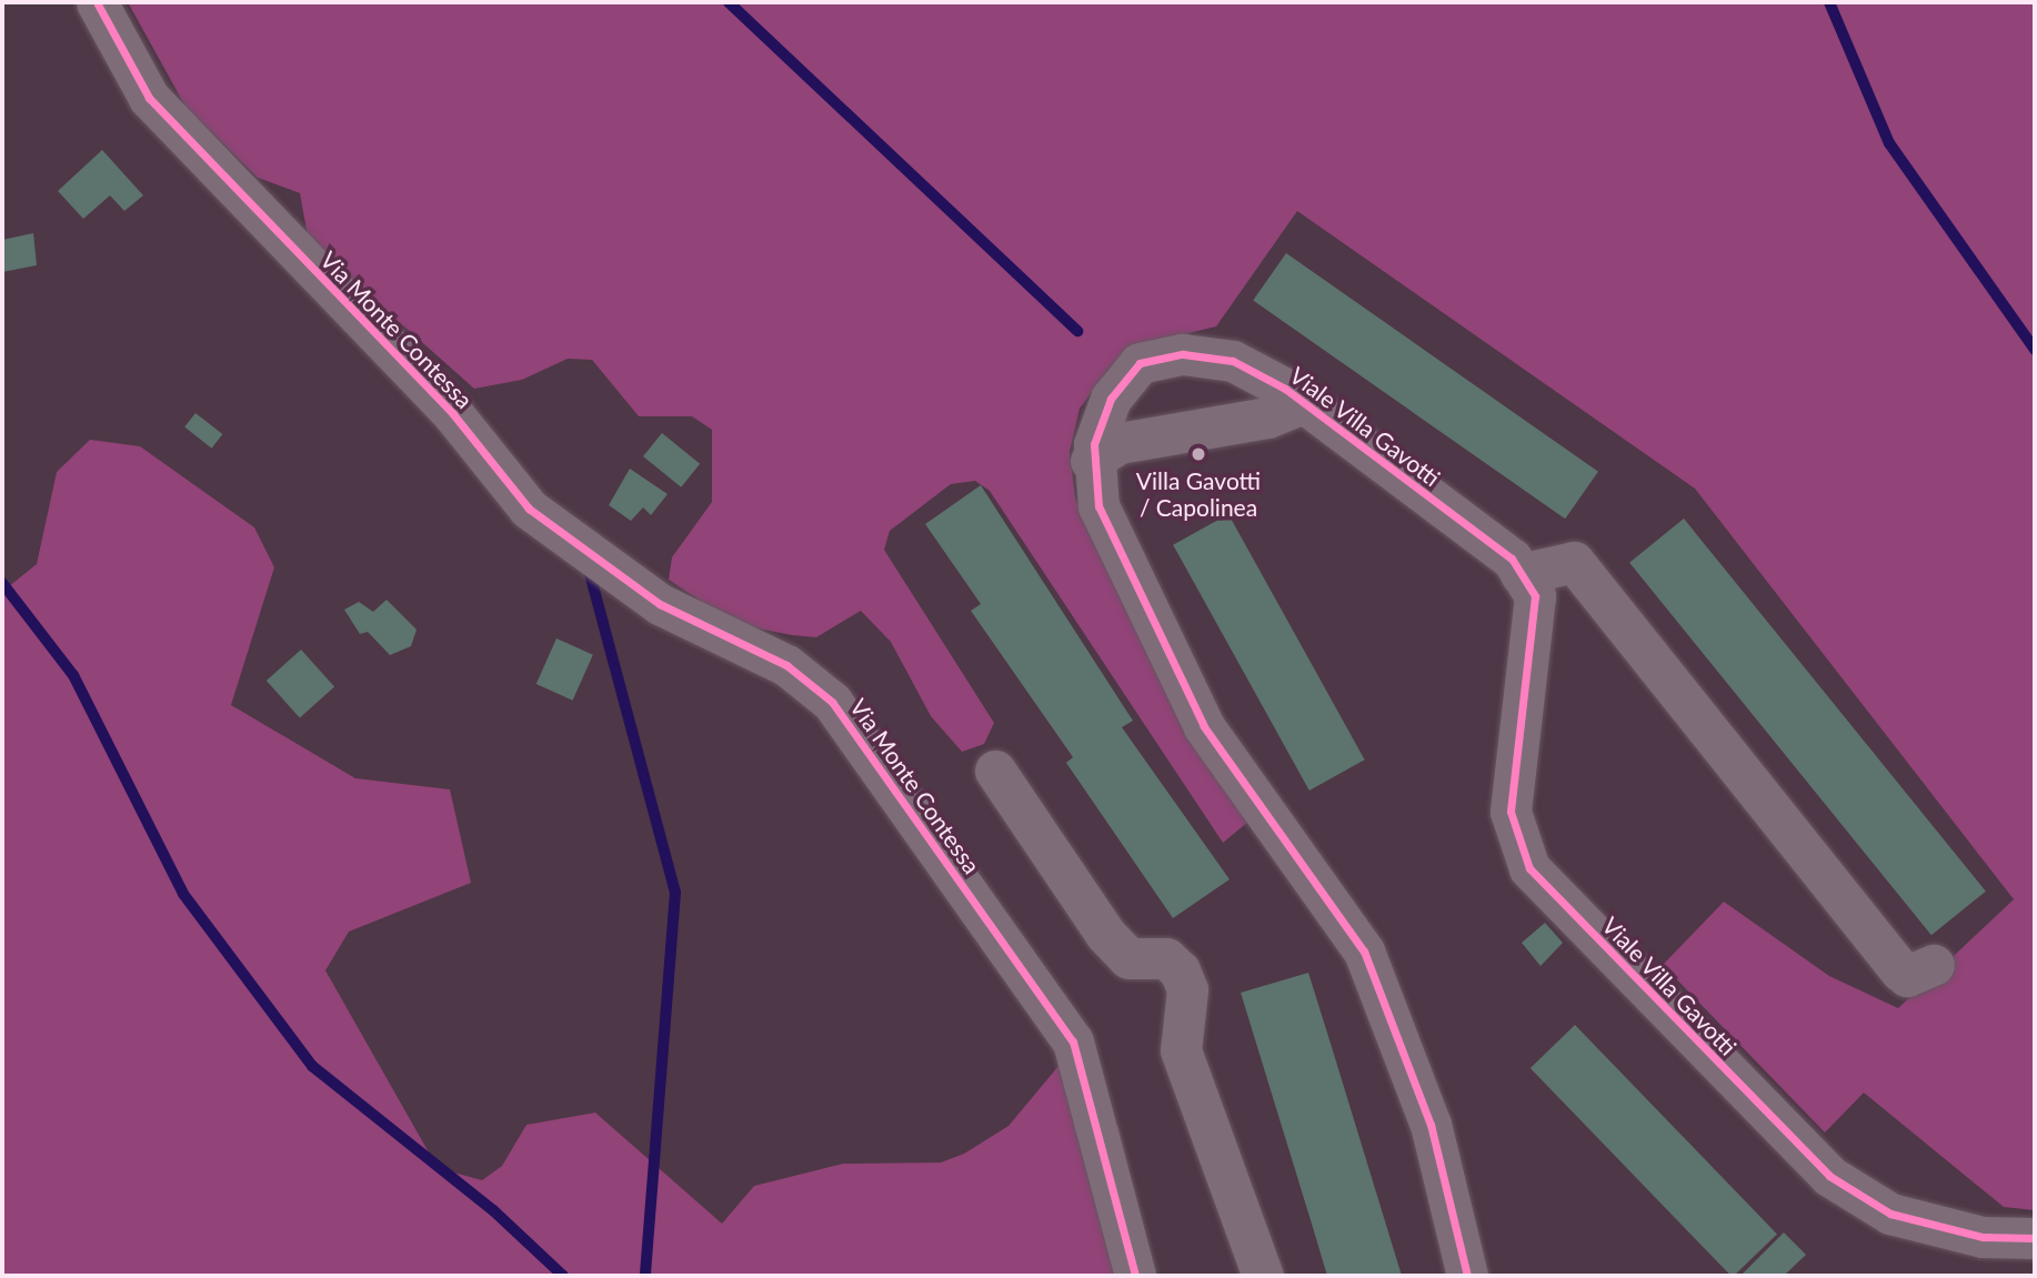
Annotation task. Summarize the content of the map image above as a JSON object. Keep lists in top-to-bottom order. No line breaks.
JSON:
{"streets":{"street":["Via Monte Contessa","Viale Villa Gavotti"]},"places":["Villa Gavotti / Capolinea"]}
